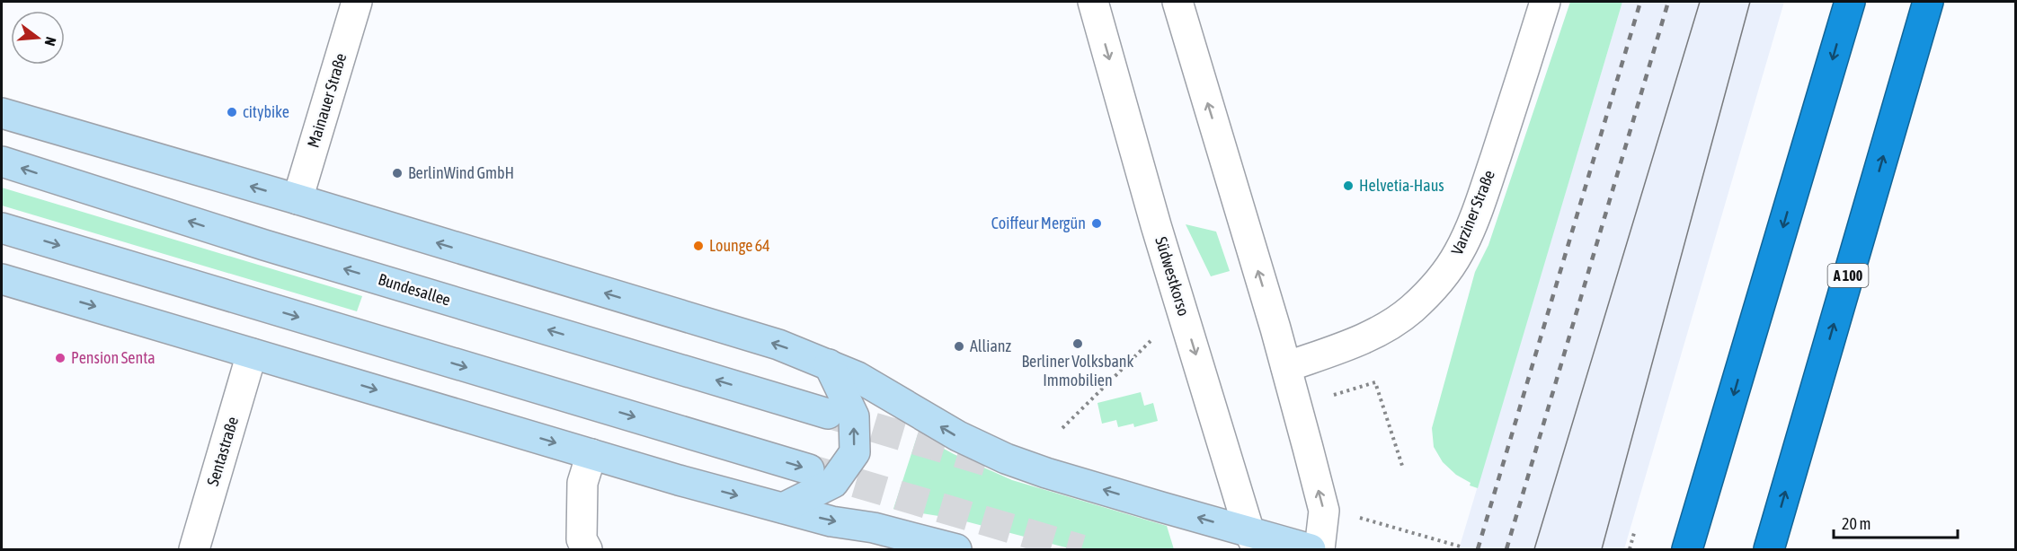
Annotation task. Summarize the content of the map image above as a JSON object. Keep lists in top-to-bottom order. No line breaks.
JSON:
{"streets":{"highway":["A 100"],"main road":["Bundesallee"],"street":["Mainauer Straße","Varziner Straße","Südwestkorso","Sentastraße"]},"places":["citybike","BerlinWind GmbH","Helvetia-Haus","Coiffeur Mergün","Lounge 64","Berliner Volksbank Immobilien","Allianz","Pension Senta"],"scale_bar":"20 m","north":"right"}
